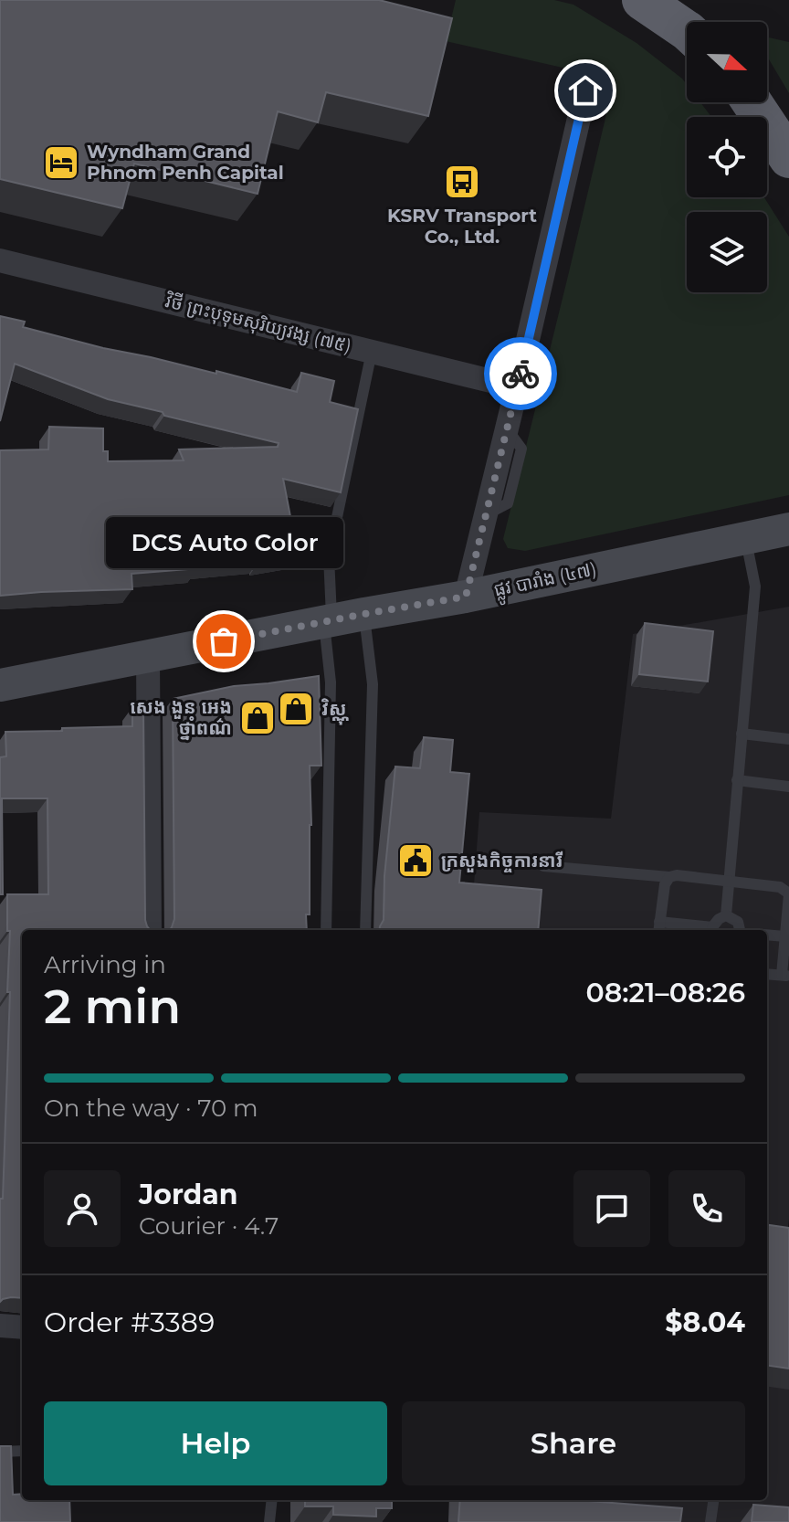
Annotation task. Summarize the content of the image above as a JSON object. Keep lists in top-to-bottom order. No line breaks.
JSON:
{"streets":{"main road":["ផ្លូវ បារាំង (៤៧)"],"street":["វិថី ព្រះបុទុមសុរិយ្យវង្ស (៧៥)"]},"places":{"hotel":["Wyndham Grand Phnom Penh Capital"],"bus stop":["KSRV Transport Co., Ltd."],"other":["DCS Auto Color"],"shop":["វិស្ណុ","សេង ងួន អេង ថ្នាំពណ៌"],"public building":["ក្រសួងកិច្ចការនារី"]},"north":"right","page":{"bubble":"DCS Auto Color","heading":["2 min","Arriving in","08:21–08:26"],"panel":["Jordan","Courier · 4.7","Order #3389","$8.04"],"bar":"On the way · 70 m","buttons":["Help","Share"]}}
